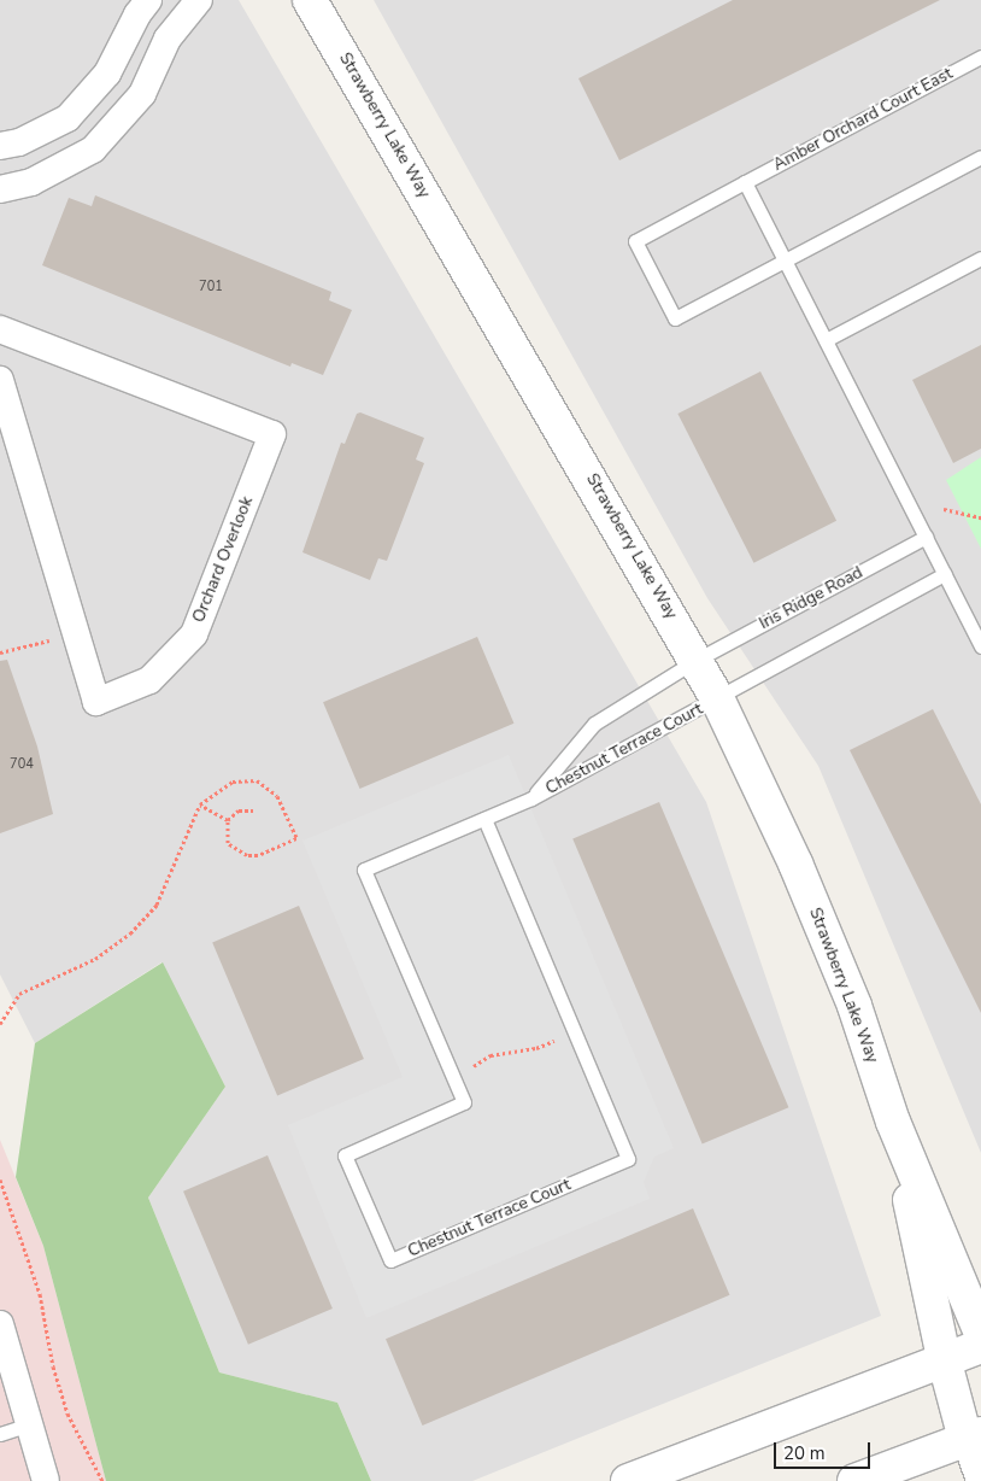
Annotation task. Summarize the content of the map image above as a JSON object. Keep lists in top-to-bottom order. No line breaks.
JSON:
{"streets":{"street":["Strawberry Lake Way","Orchard Overlook"],"lane":["Amber Orchard Court East","Iris Ridge Road","Chestnut Terrace Court"]},"crossings":[["Strawberry Lake Way","Iris Ridge Road"],["Strawberry Lake Way","Chestnut Terrace Court"],["Iris Ridge Road","Chestnut Terrace Court"]],"house_numbers":["701","704"],"scale_bar":"20 m"}
